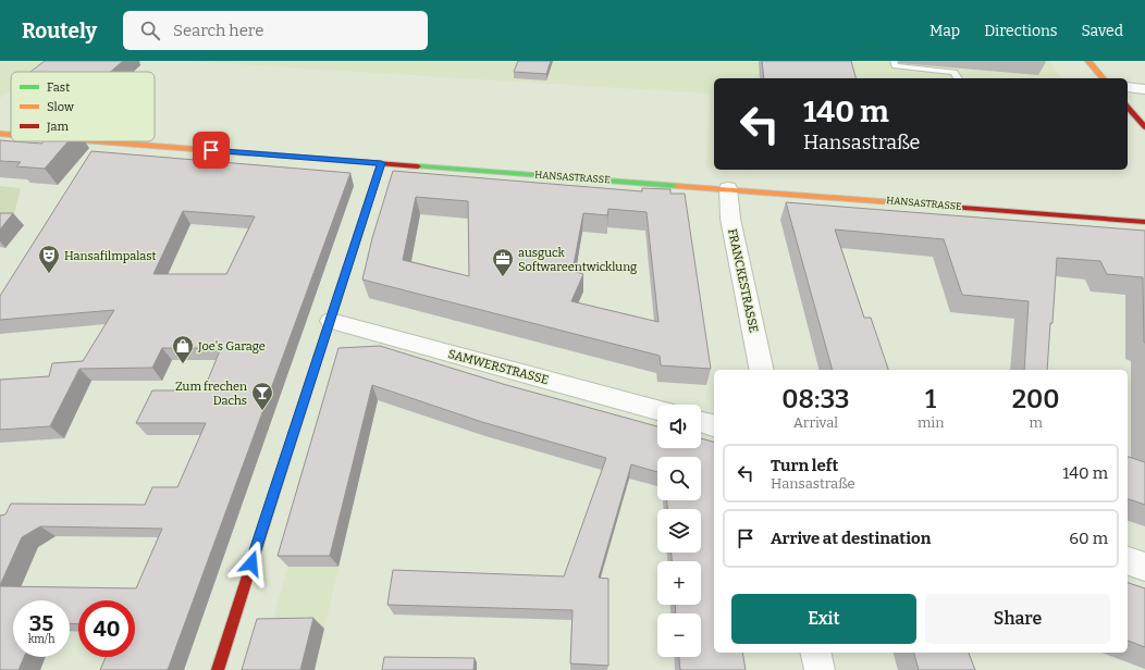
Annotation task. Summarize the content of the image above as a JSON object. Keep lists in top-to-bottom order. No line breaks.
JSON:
{"streets":{"street":["HANSASTRASSE","FRANCKESTRASSE","SAMWERSTRASSE"]},"crossings":[["HANSASTRASSE","FRANCKESTRASSE"]],"places":{"theatre":["Hansafilmpalast"],"office":["ausguck Softwareentwicklung"],"shop":["Joe's Garage"],"bar":["Zum frechen Dachs"]},"legend":["Fast","Slow","Jam"],"page":{"header":"Routely","search":"Search here","nav":["Map","Directions","Saved"],"turn":["140 m","Hansastraße"],"eta":["08:33","Arrival","1","min","200","m"],"map_buttons":["+","−"],"list":[{"name":"Turn left","note":"Hansastraße","value":"140 m"},{"name":"Arrive at destination","value":"60 m"}],"buttons":["Exit","Share"],"speed":"35 km/h","limit":"40"}}
